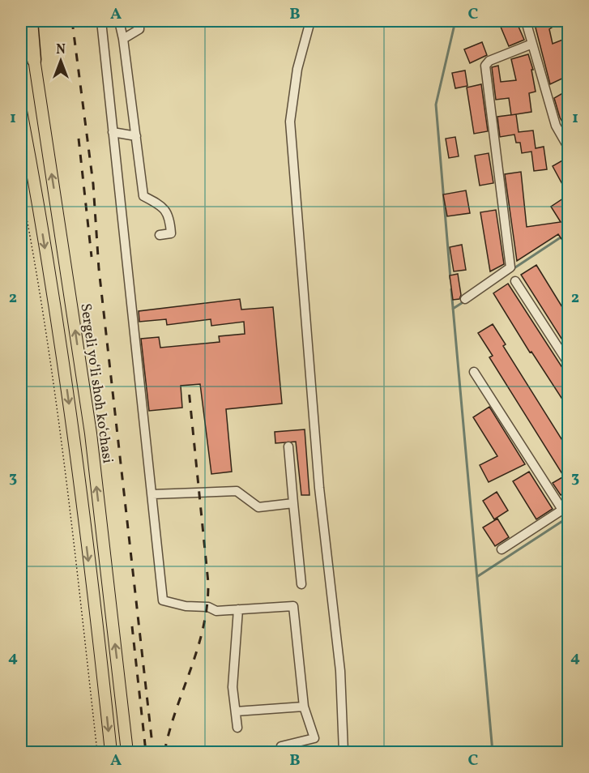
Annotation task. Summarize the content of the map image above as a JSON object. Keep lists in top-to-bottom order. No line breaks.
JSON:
{"streets":{"main road":["Sergeli yo‘li shoh ko‘chasi"]},"north":"top","grid":{"columns":["A","B","C"],"rows":["1","2","3","4"]}}
